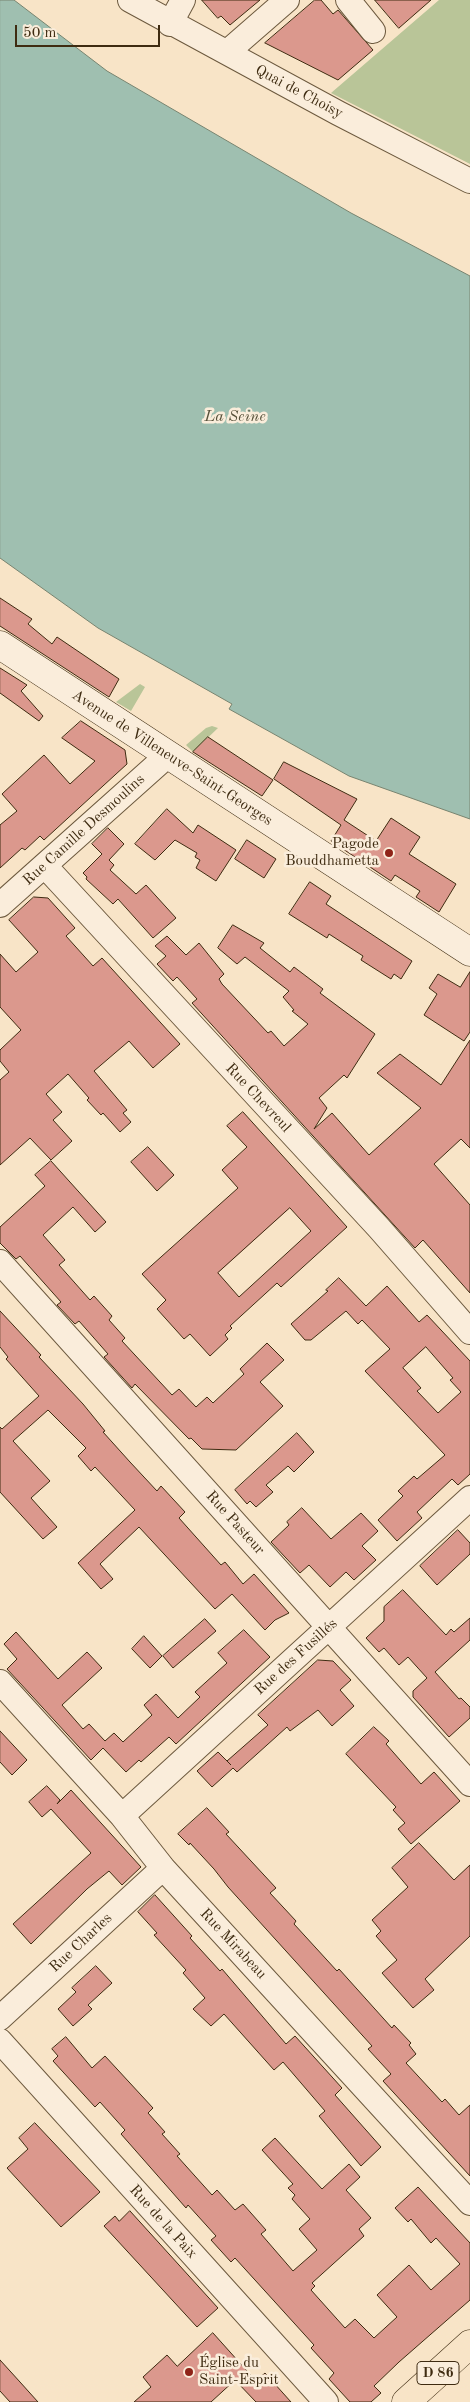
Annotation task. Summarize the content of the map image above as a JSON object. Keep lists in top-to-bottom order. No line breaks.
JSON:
{"streets":{"main road":["Avenue de Villeneuve-Saint-Georges","D 86"],"street":["Quai de Choisy","Rue Camille Desmoulins","Rue Chevreul","Rue Pasteur","Rue des Fusillés","Rue Charles","Rue Mirabeau","Rue de la Paix"]},"crossings":[["Avenue de Villeneuve-Saint-Georges","Rue Camille Desmoulins"],["Rue Camille Desmoulins","Rue Chevreul"],["Rue Pasteur","Rue des Fusillés"],["Rue des Fusillés","Rue Mirabeau"],["Rue Charles","Rue Mirabeau"]],"water":["La Seine"],"places":["Pagode Bouddhametta","Église du Saint-Esprit"],"scale_bar":"50 m"}
